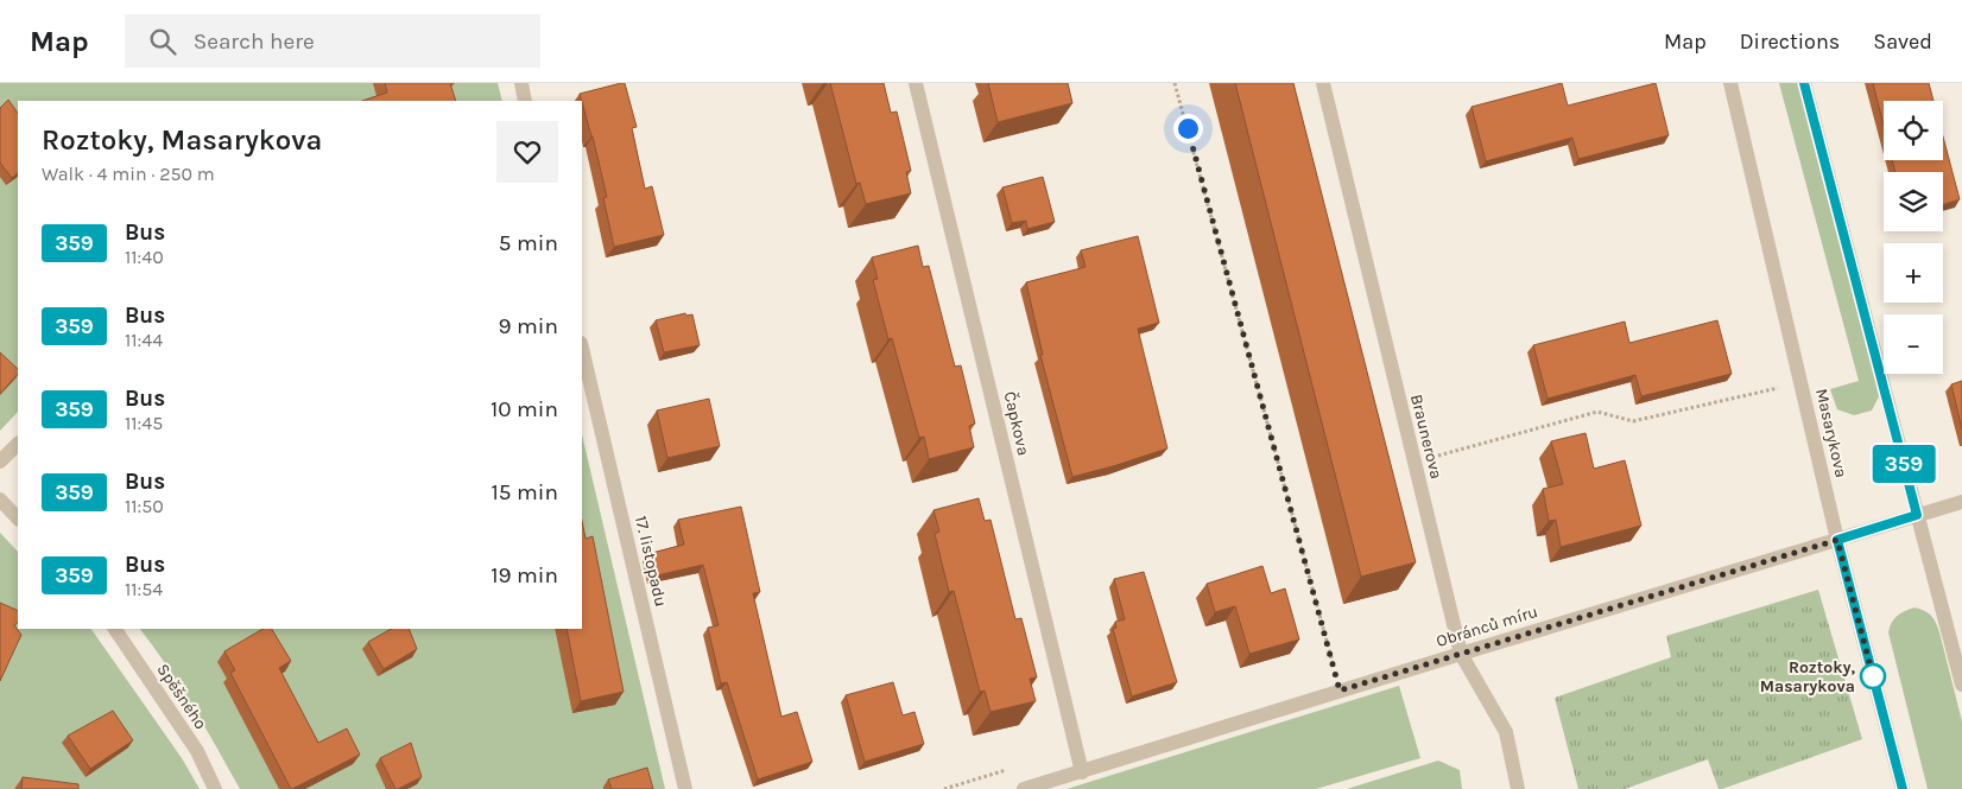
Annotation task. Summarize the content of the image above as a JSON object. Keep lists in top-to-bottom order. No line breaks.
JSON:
{"streets":{"street":["Čapkova","Masarykova","Braunerova","17. listopadu","Obránců míru","Spěšného"]},"crossings":[["Čapkova","Obránců míru"],["Masarykova","Obránců míru"],["Braunerova","Obránců míru"]],"places":["Roztoky, Masarykova"],"lines":["bus line 359"],"page":{"header":"Map","search":"Search here","nav":["Map","Directions","Saved"],"on_map":"359","map_buttons":["+","−"],"heading":["Roztoky, Masarykova","Walk · 4 min · 250 m"],"list":[{"mark":"359","name":"Bus","note":"11:40","value":"5 min"},{"mark":"359","name":"Bus","note":"11:44","value":"9 min"},{"mark":"359","name":"Bus","note":"11:45","value":"10 min"},{"mark":"359","name":"Bus","note":"11:50","value":"15 min"},{"mark":"359","name":"Bus","note":"11:54","value":"19 min"}]}}
